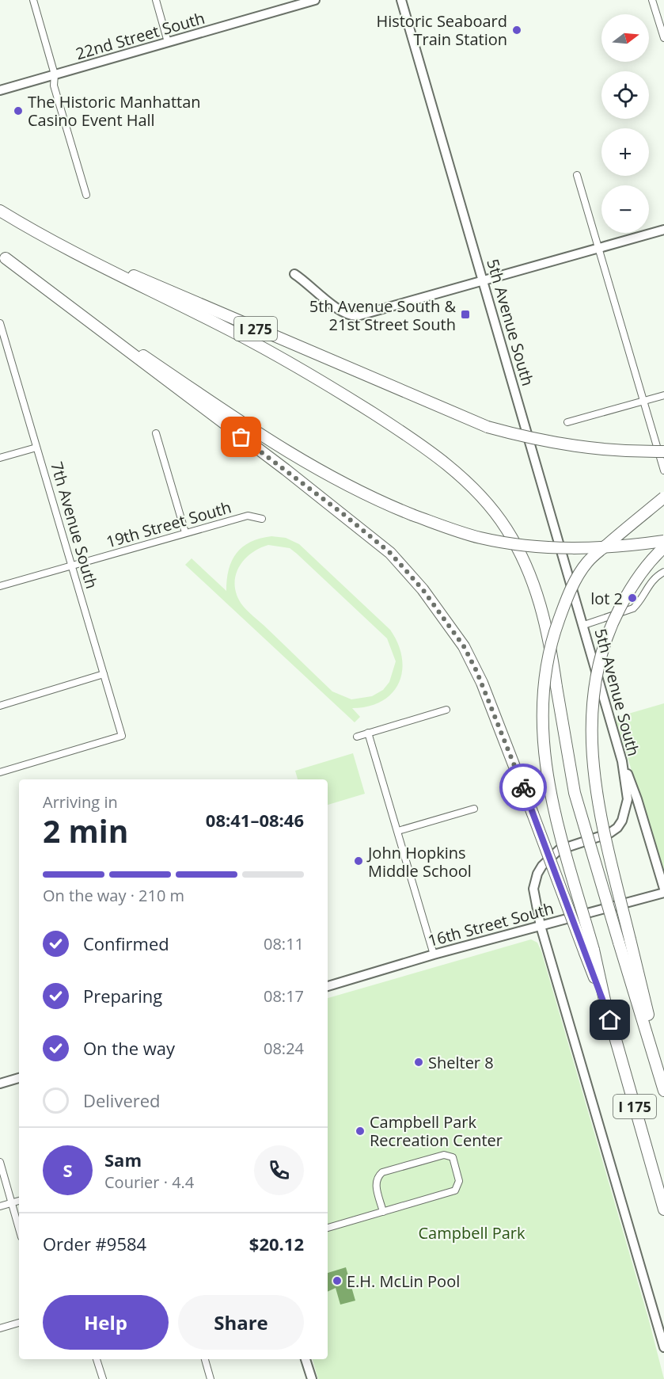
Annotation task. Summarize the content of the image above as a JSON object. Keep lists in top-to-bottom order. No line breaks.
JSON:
{"streets":{"highway":["I 275","I 175"],"street":["22nd Street South","5th Avenue South","19th Street South","7th Avenue South","16th Street South"]},"crossings":[["5th Avenue South","16th Street South"],["19th Street South","7th Avenue South"]],"parks":["Campbell Park"],"places":{"other":["Historic Seaboard Train Station","The Historic Manhattan Casino Event Hall","lot 2","John Hopkins Middle School","Shelter 8","Campbell Park Recreation Center","E.H. McLin Pool"],"transit":["5th Avenue South & 21st Street South"]},"north":"right","page":{"map_buttons":["+","−"],"heading":["2 min","Arriving in","08:41–08:46"],"panel":["Sam","Courier · 4.4","Order #9584","$20.12"],"bar":"On the way · 210 m","list":[["Confirmed","08:11"],["Preparing","08:17"],["On the way","08:24"],"Delivered"],"round":"S","buttons":["Help","Share"]}}
